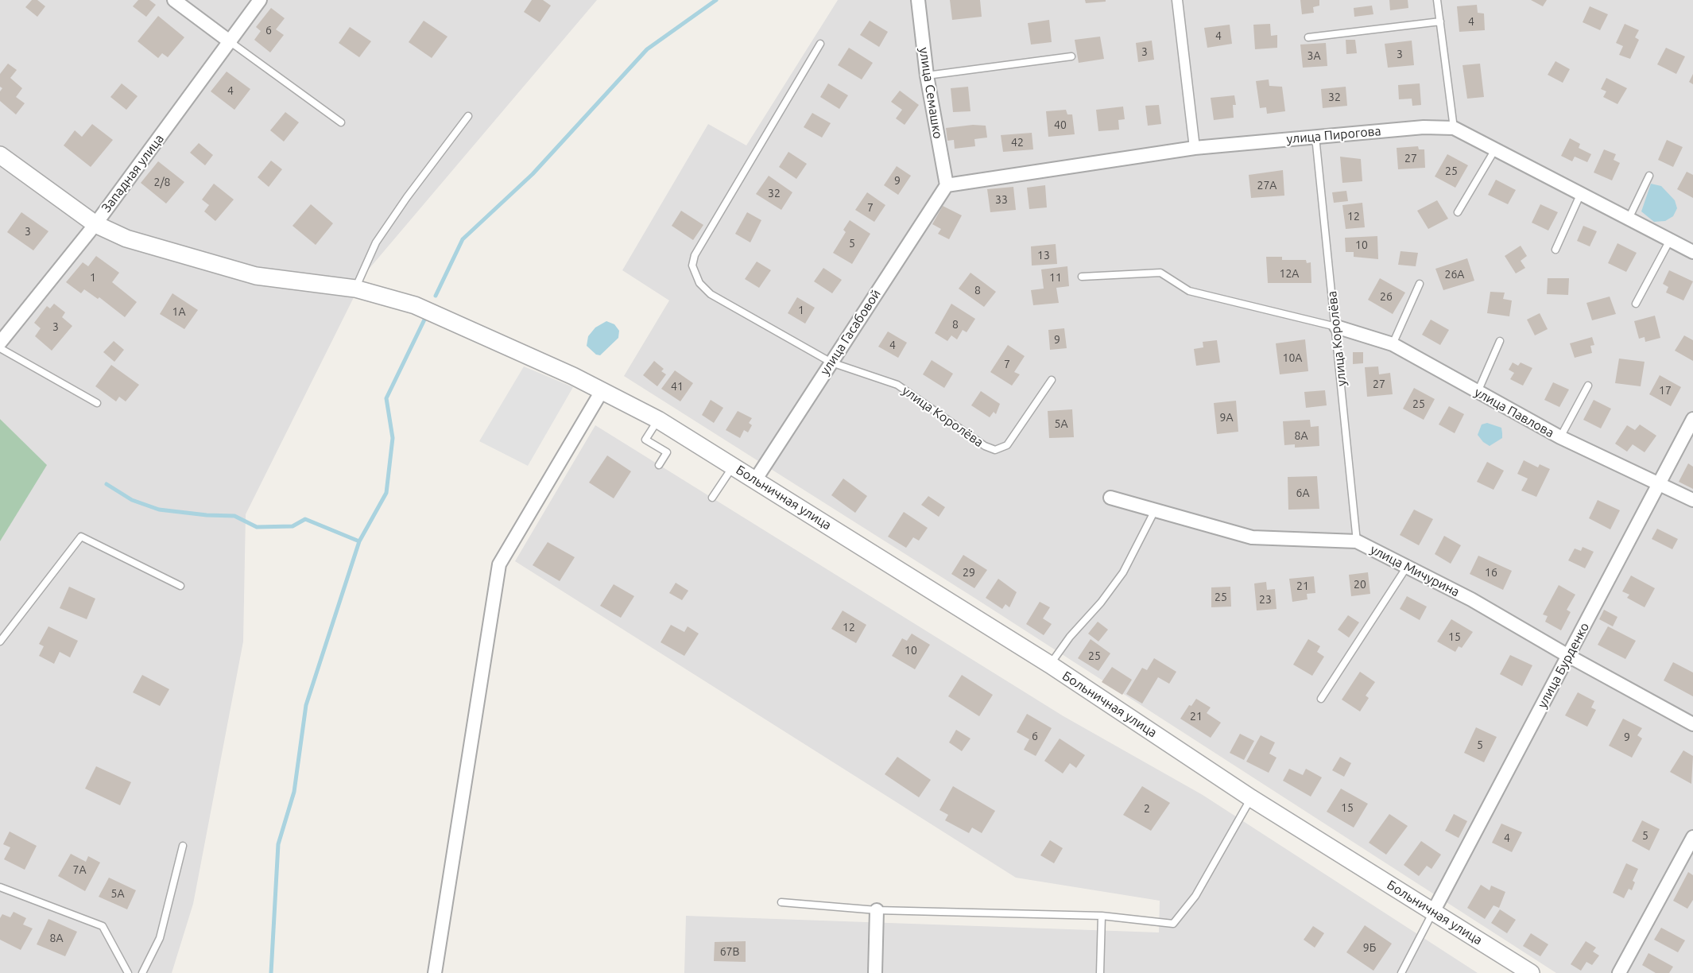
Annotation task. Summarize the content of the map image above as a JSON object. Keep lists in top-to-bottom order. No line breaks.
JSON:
{"streets":{"street":["улица Семашко","улица Пирогова","Западная улица","улица Гасабовой","улица Павлова","Больничная улица","улица Мичурина","улица Бурденко"],"lane":["улица Королёва"]},"crossings":[["улица Семашко","улица Пирогова"],["улица Семашко","улица Гасабовой"],["улица Пирогова","улица Гасабовой"],["улица Пирогова","улица Королёва"],["Западная улица","Больничная улица"],["улица Гасабовой","улица Королёва"],["улица Гасабовой","Больничная улица"],["улица Королёва","улица Павлова"],["улица Королёва","улица Мичурина"],["улица Павлова","улица Бурденко"],["Больничная улица","улица Бурденко"],["улица Мичурина","улица Бурденко"]],"house_numbers":["4","6","4","3","3","3А","4","32","40","42","27","25","9","2/8","27А","32","33","7","12","3","5","10","13","12А","26А","1","11","8","26","1","1А","8","3","9","4","10А","7","27","41","17","25","9А","5А","8А","6А","29","16","20","21","25","23","12","15","10","25","21","6","9","5","15","2","5","4","7А","5А","8А","9Б","67В"]}
